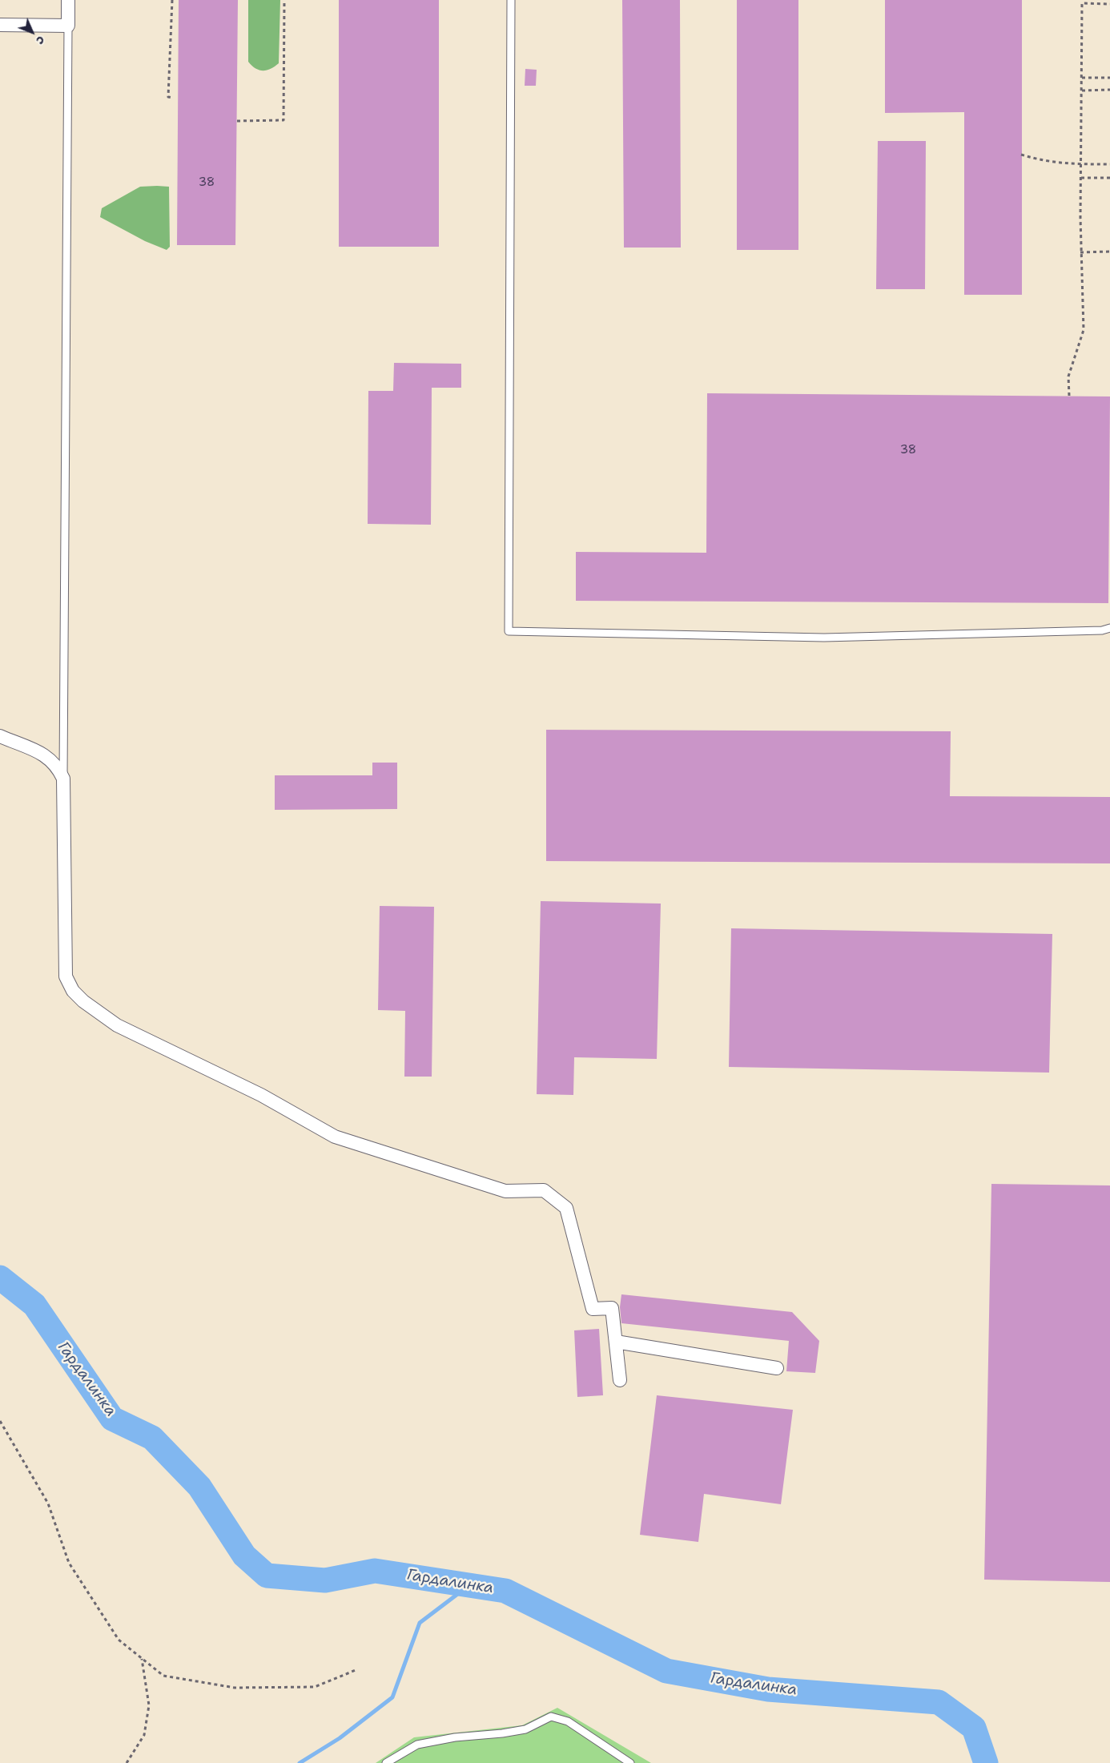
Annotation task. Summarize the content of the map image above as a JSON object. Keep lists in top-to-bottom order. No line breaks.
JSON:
{"water":["Гардалинка"],"house_numbers":["38","38"],"north":"bottom right"}
